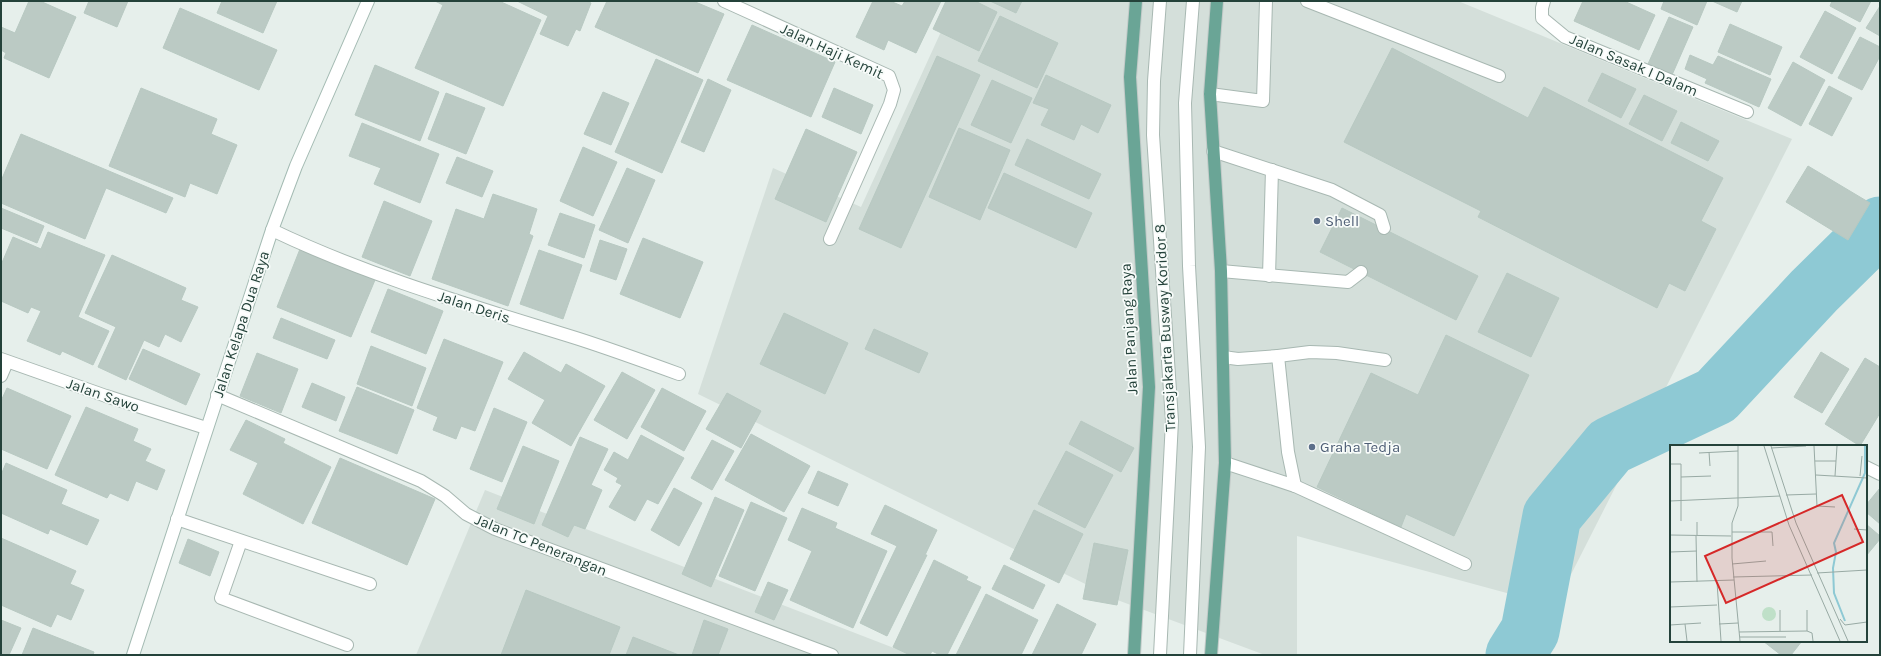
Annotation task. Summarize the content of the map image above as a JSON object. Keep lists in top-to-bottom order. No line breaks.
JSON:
{"streets":{"main road":["Jalan Panjang Raya"],"street":["Jalan Haji Kemit","Jalan Sasak I Dalam","Jalan Deris","Jalan Kelapa Dua Raya","Transjakarta Busway Koridor 8","Jalan Sawo","Jalan TC Penerangan"]},"crossings":[["Jalan Deris","Jalan Kelapa Dua Raya"],["Jalan Kelapa Dua Raya","Jalan Sawo"],["Jalan Kelapa Dua Raya","Jalan TC Penerangan"]],"places":["Shell","Graha Tedja"]}
